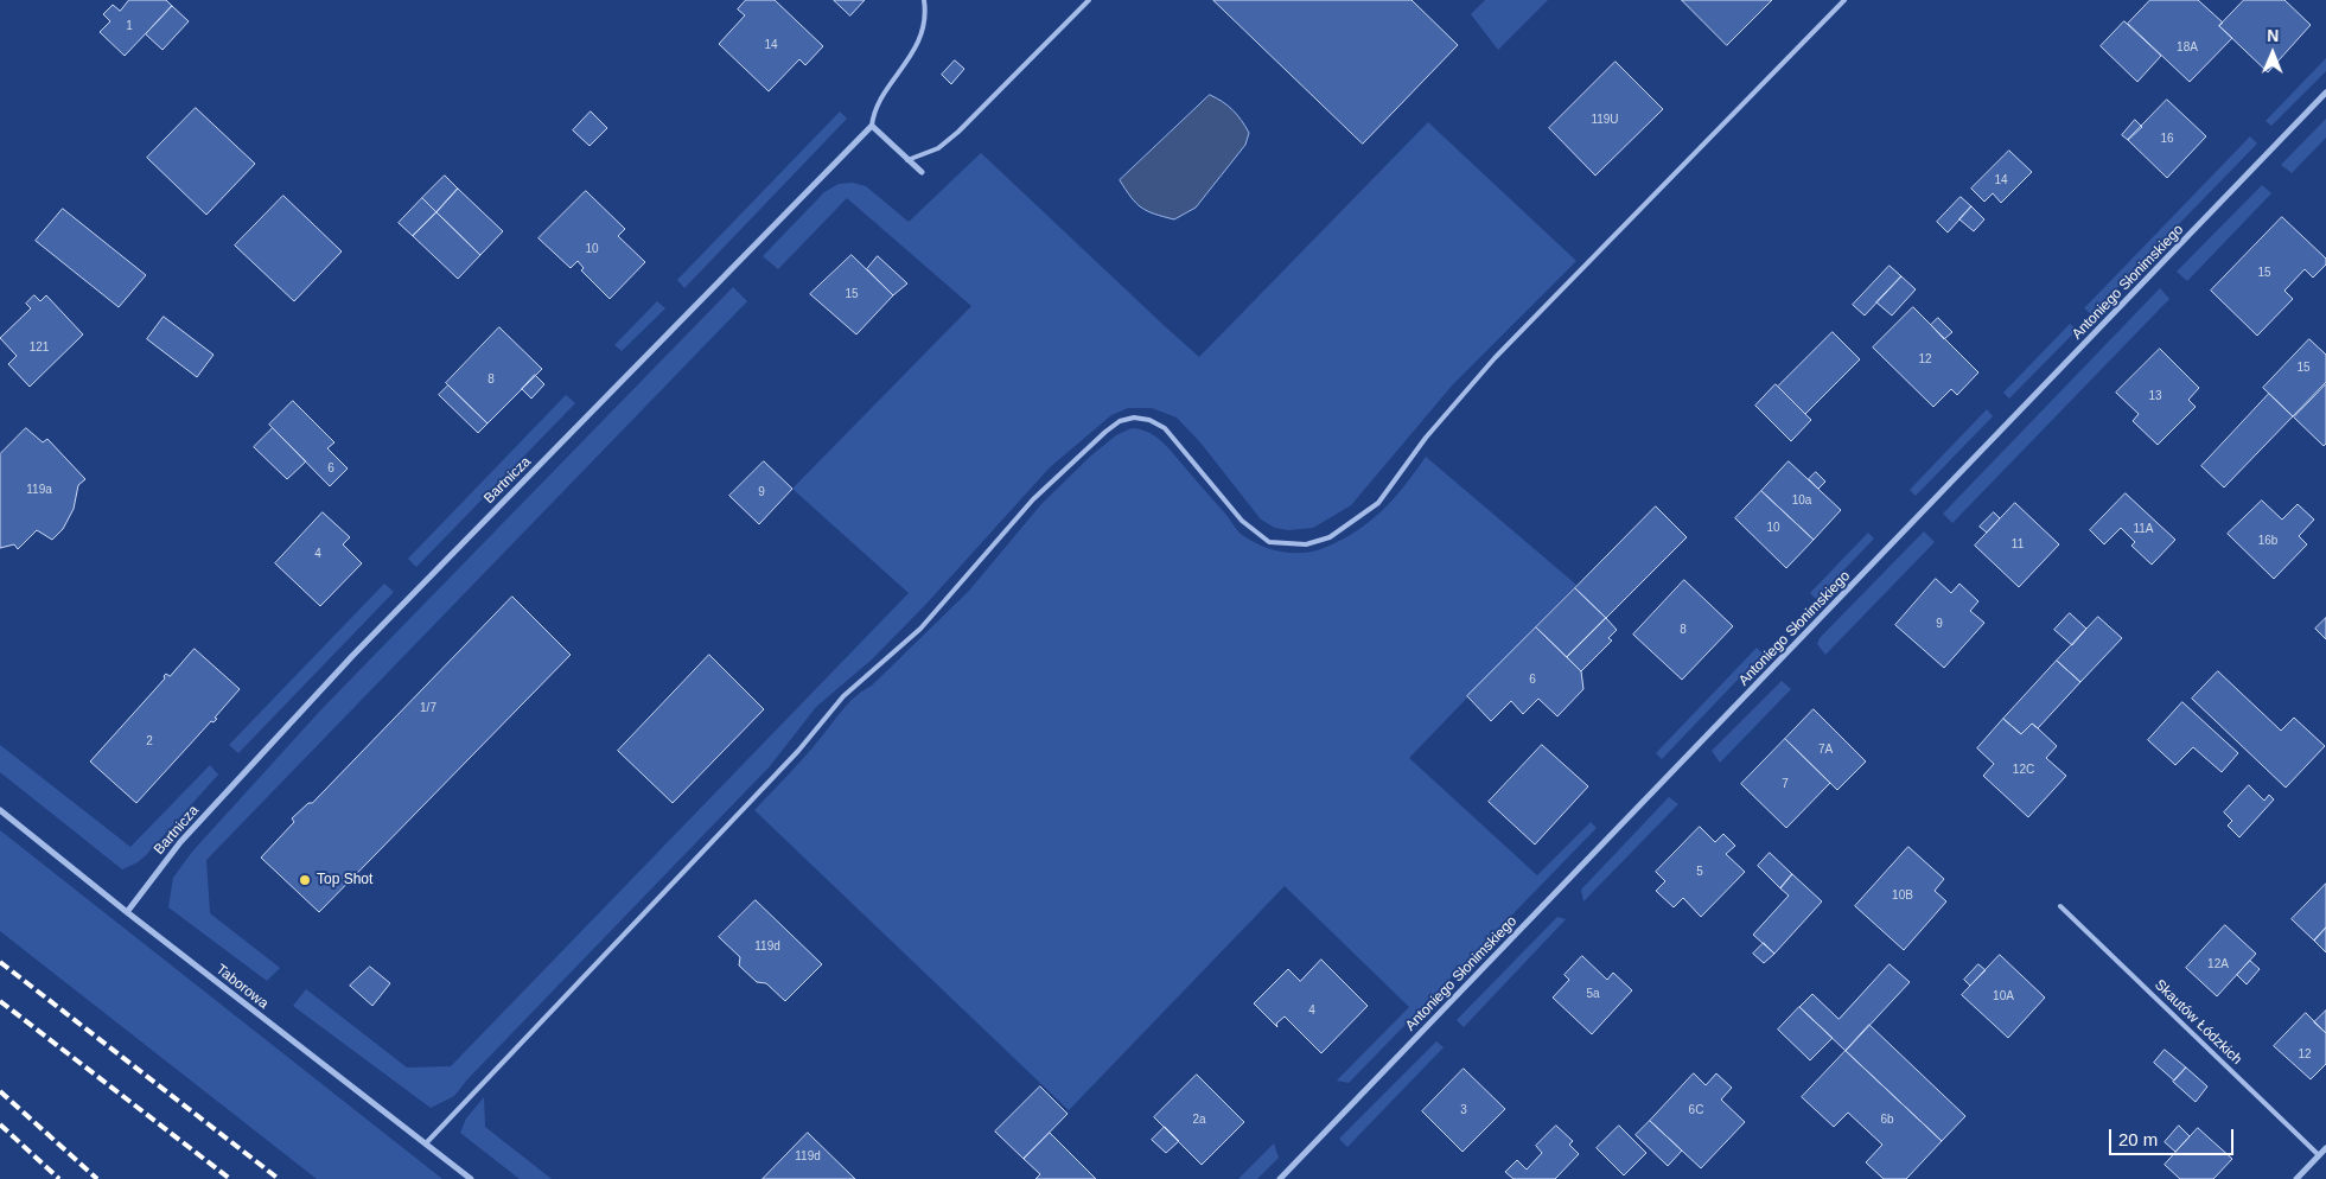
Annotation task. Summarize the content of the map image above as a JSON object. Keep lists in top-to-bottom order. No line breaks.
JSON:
{"streets":{"street":["Antoniego Słonimskiego","Bartnicza","Taborowa"],"lane":["Skautów Łódzkich"]},"crossings":[["Bartnicza","Taborowa"]],"places":["Top Shot"],"house_numbers":["1","14","18A","119U","16","14","10","15","15","121","12","15","8","13","6","119a","9","10a","10","11A","16b","11","4","9","8","6","1/7","2","7A","12C","7","5","10B","119d","12A","5a","10A","4","12","3","6C","2a","6b","119d"],"scale_bar":"20 m","north":"top"}
